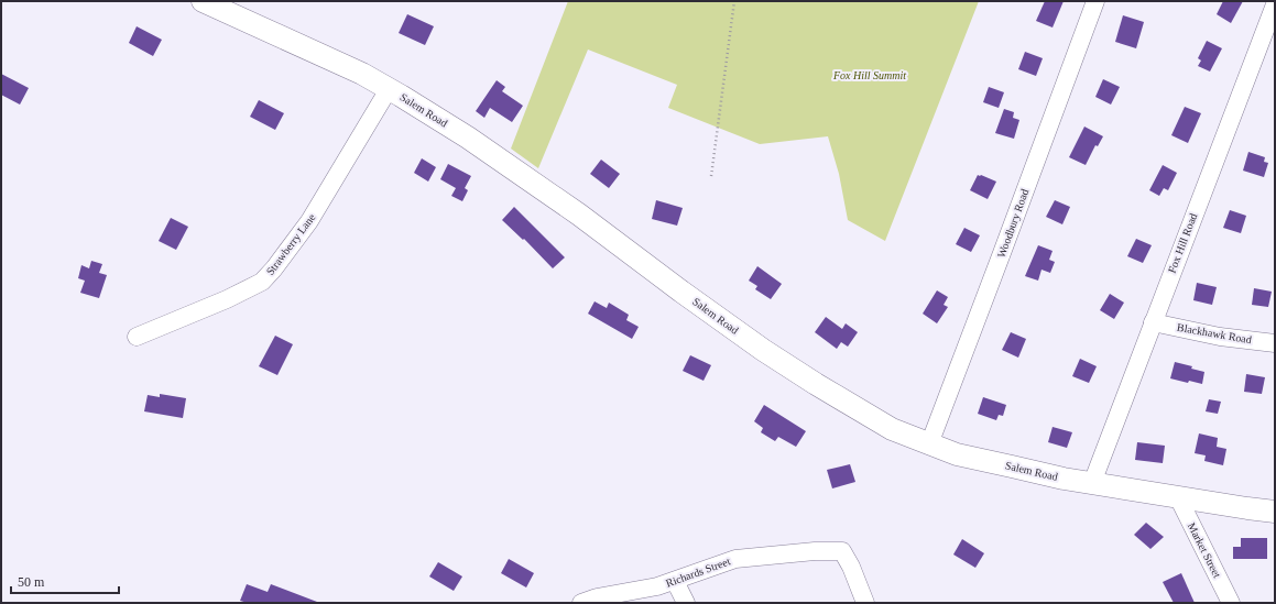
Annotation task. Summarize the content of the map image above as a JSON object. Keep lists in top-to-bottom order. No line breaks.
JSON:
{"streets":{"main road":["Salem Road"],"street":["Woodbury Road","Fox Hill Road","Strawberry Lane","Blackhawk Road","Market Street","Richards Street"]},"crossings":[["Salem Road","Woodbury Road"],["Salem Road","Fox Hill Road"],["Salem Road","Strawberry Lane"],["Salem Road","Market Street"],["Fox Hill Road","Blackhawk Road"]],"parks":["Fox Hill Summit"],"scale_bar":"50 m"}
